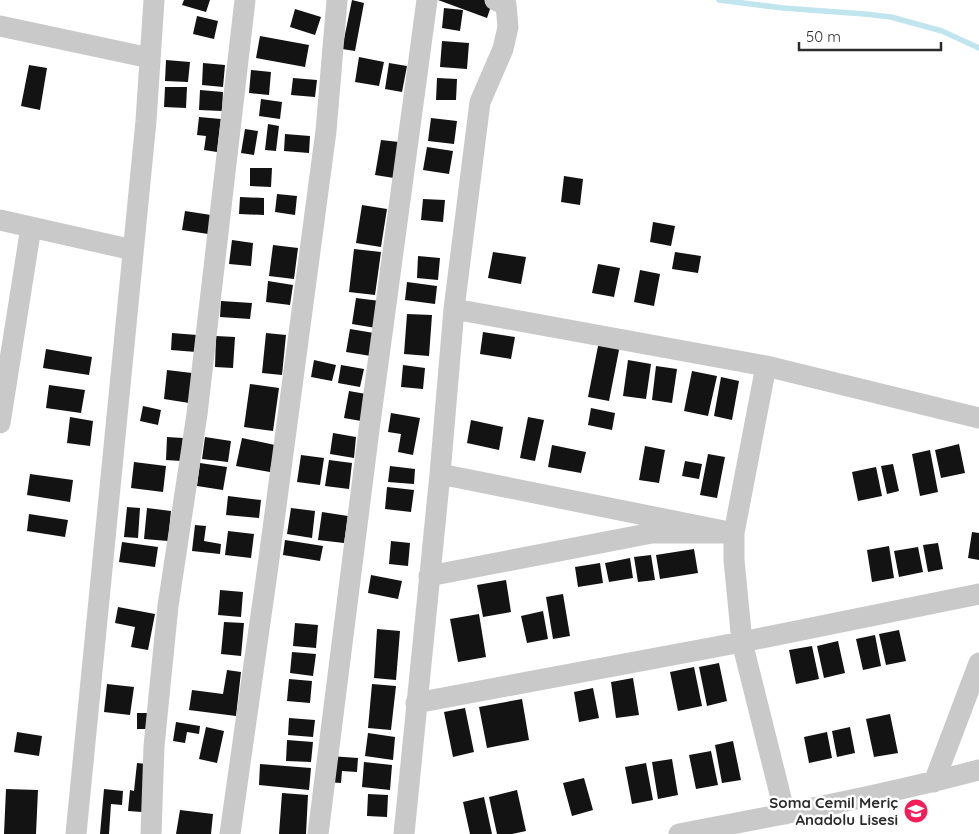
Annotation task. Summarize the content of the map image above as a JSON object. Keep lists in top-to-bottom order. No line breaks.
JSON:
{"places":{"school or university":["Soma Cemil Meriç Anadolu Lisesi"]},"scale_bar":"50 m"}
